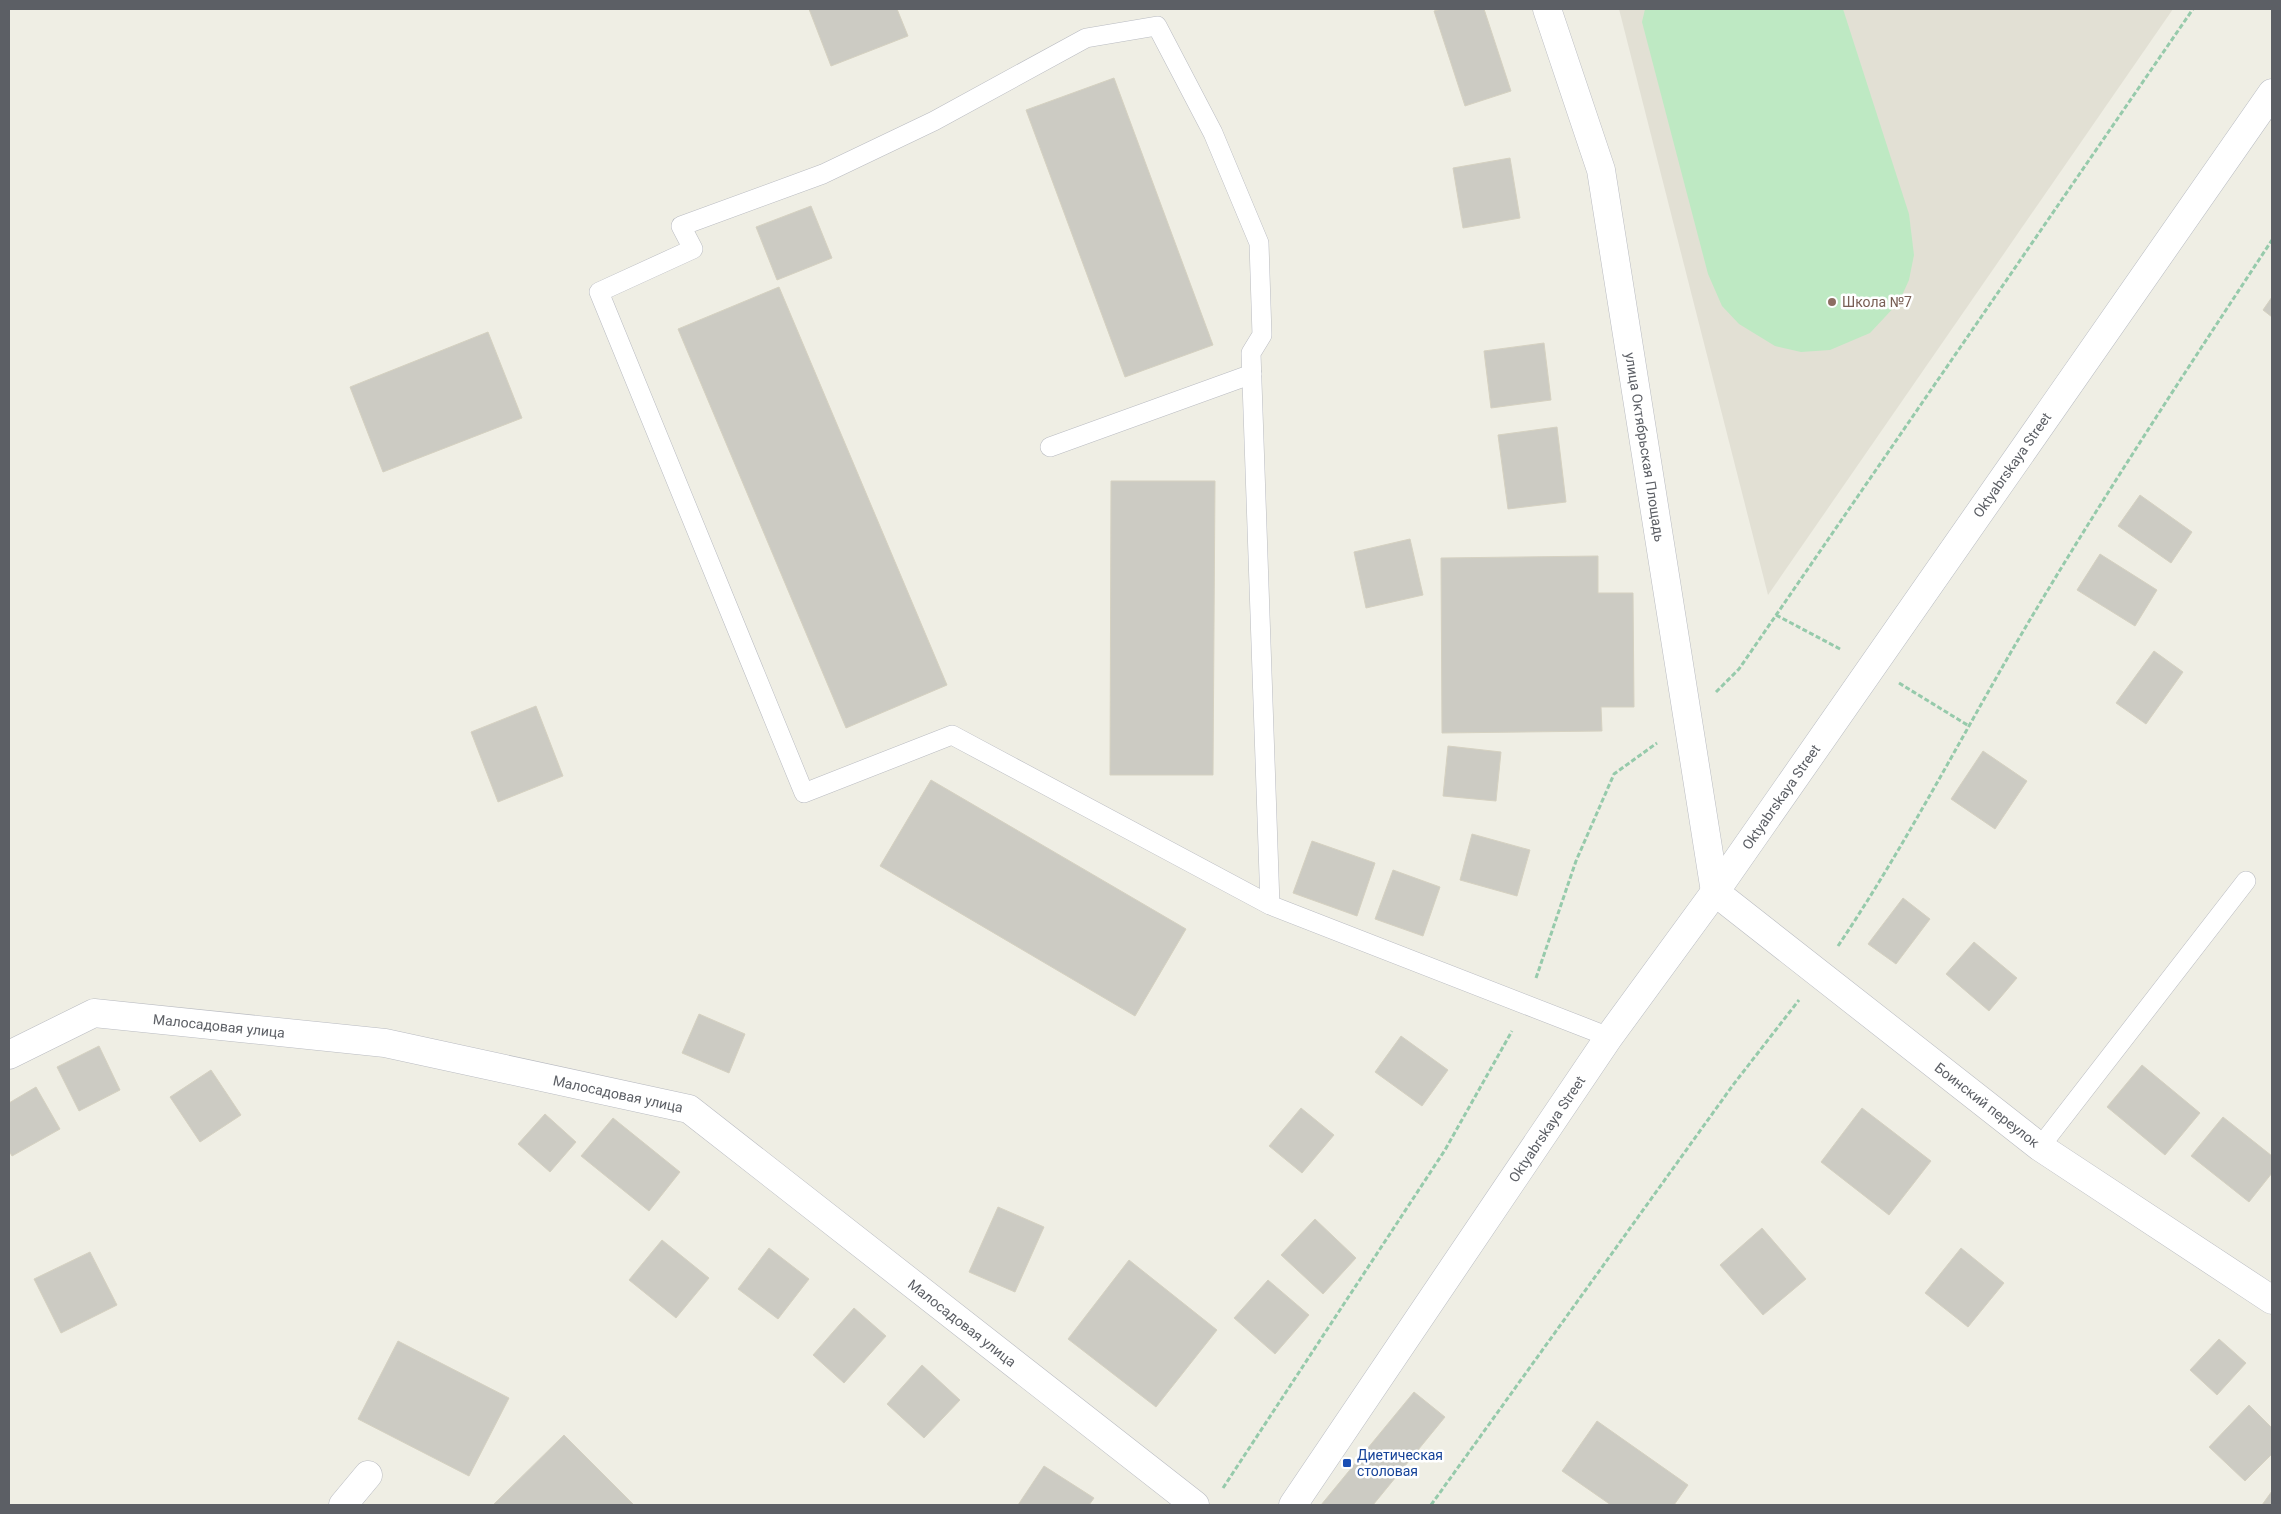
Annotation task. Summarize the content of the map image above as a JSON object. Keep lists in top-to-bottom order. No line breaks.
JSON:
{"streets":{"street":["улица Октябрьская Площадь","Oktyabrskaya Street","Малосадовая улица","Боинский переулок"]},"crossings":[["улица Октябрьская Площадь","Oktyabrskaya Street"],["улица Октябрьская Площадь","Боинский переулок"],["Oktyabrskaya Street","Боинский переулок"]],"places":{"other":["Школа №7"],"transit":["Диетическая столовая"]}}
